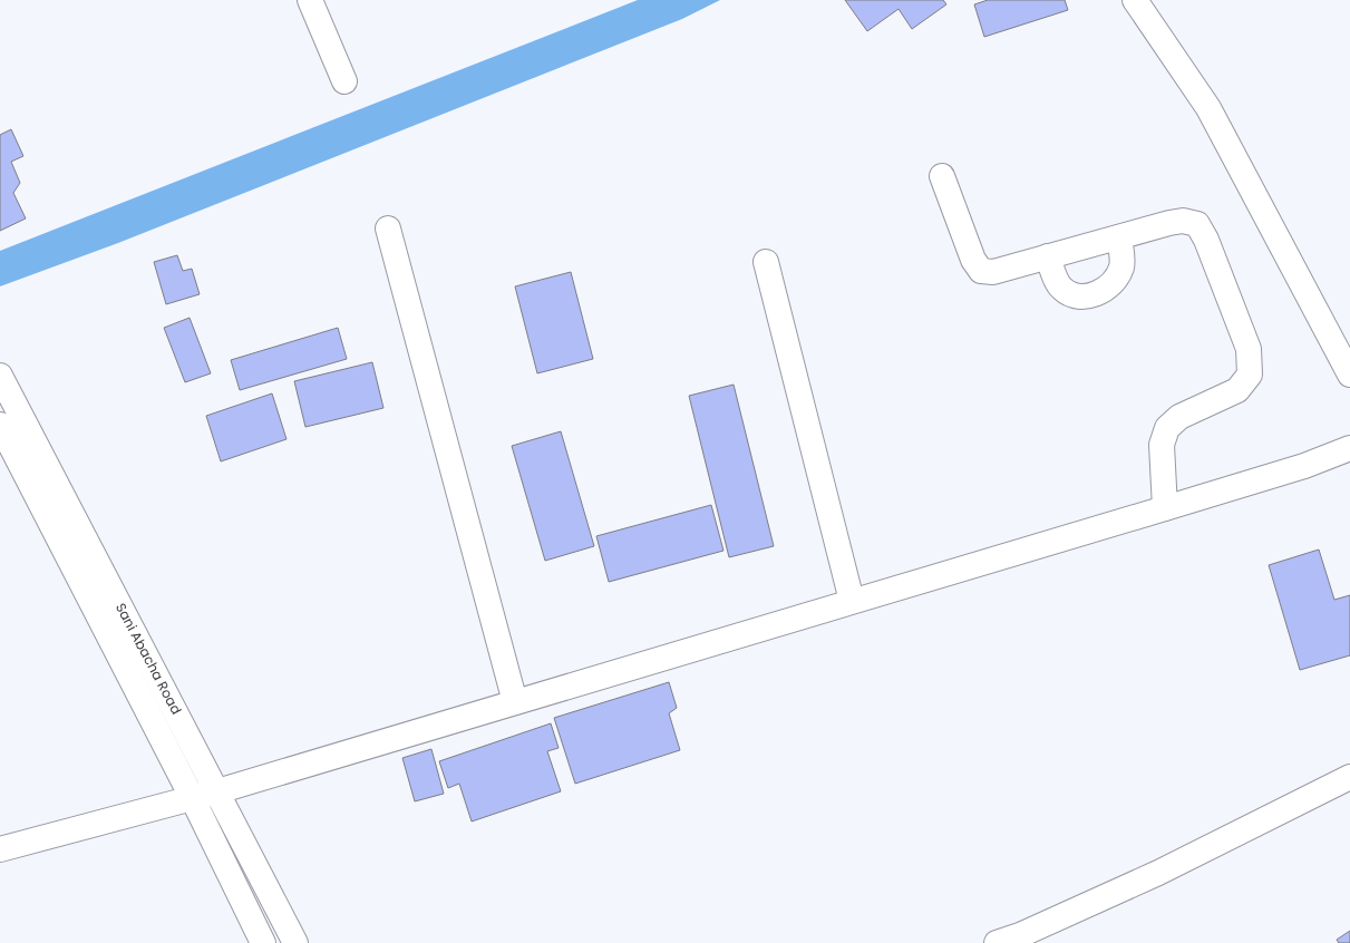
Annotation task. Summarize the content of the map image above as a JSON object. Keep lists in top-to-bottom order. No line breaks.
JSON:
{"streets":{"street":["Sani Abacha Road"]}}
